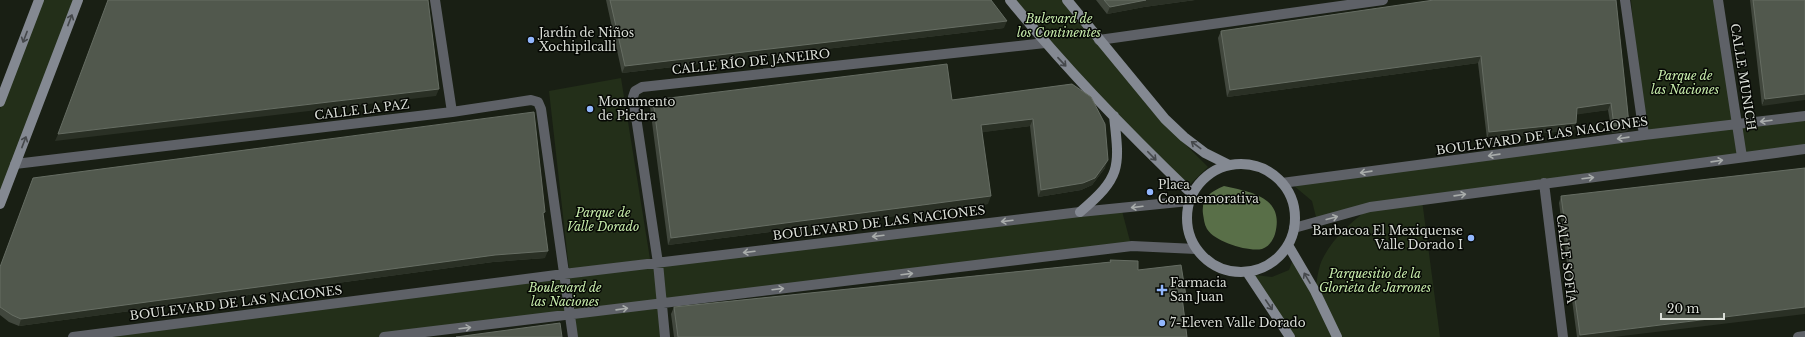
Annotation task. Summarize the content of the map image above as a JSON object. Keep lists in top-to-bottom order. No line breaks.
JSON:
{"streets":{"street":["CALLE RÍO DE JANEIRO","CALLE MUNICH","CALLE LA PAZ","BOULEVARD DE LAS NACIONES","CALLE SOFÍA"]},"crossings":[["CALLE RÍO DE JANEIRO","BOULEVARD DE LAS NACIONES"],["CALLE MUNICH","BOULEVARD DE LAS NACIONES"],["CALLE LA PAZ","BOULEVARD DE LAS NACIONES"]],"parks":["Bulevard de los Continentes","Parque de las Naciones","Parque de Valle Dorado","Parquesitio de la Glorieta de Jarrones","Boulevard de las Naciones"],"places":{"other":["Jardín de Niños Xochipilcalli","Monumento de Piedra","Placa Conmemorativa","Barbacoa El Mexiquense Valle Dorado I","7-Eleven Valle Dorado"],"health":["Farmacia San Juan"]},"scale_bar":"20 m"}
